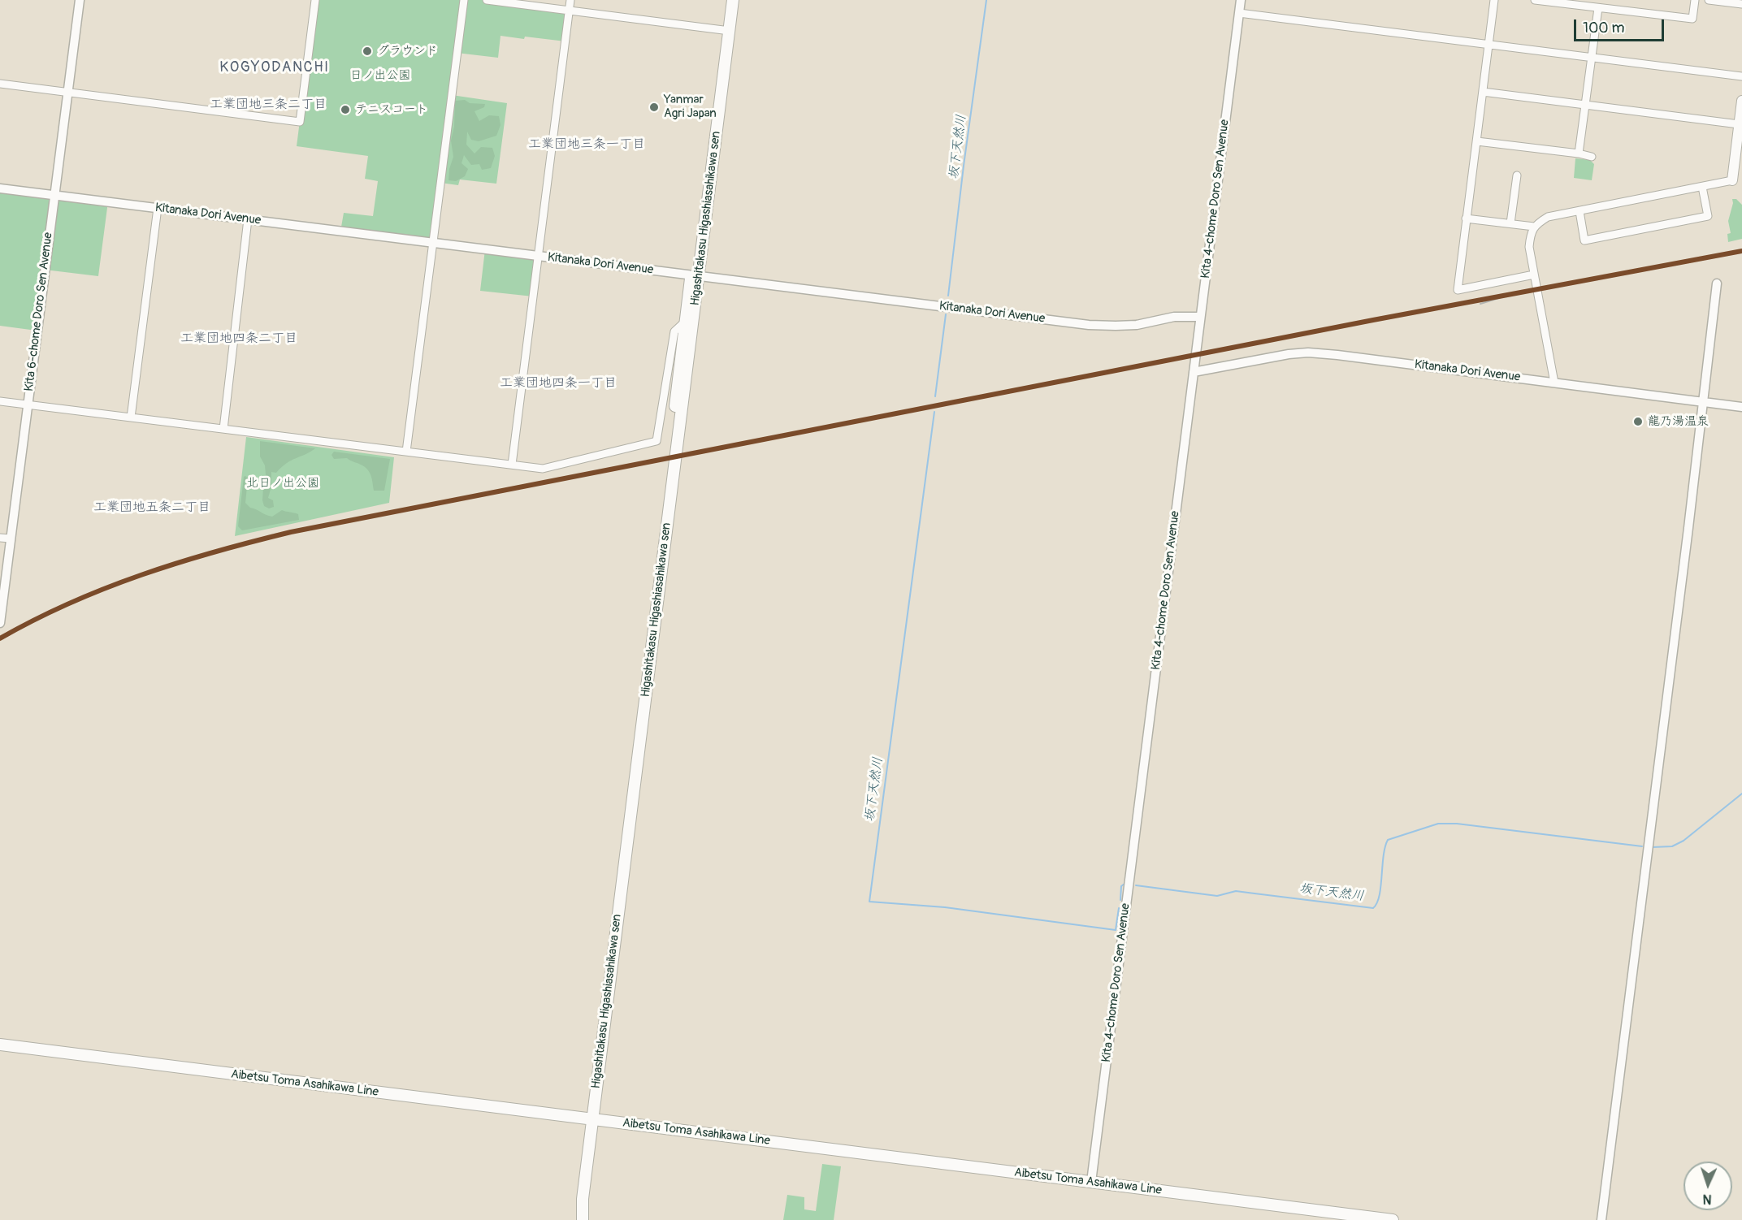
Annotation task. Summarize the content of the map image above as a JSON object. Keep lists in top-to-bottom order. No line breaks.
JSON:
{"streets":{"main road":["Higashitakasu Higashiasahikawa sen","Aibetsu Toma Asahikawa Line"],"street":["Kita 4-chome Doro Sen Avenue","Kitanaka Dori Avenue","Kita 6-chome Doro Sen Avenue"]},"crossings":[["Kita 4-chome Doro Sen Avenue","Kitanaka Dori Avenue"],["Kita 4-chome Doro Sen Avenue","Aibetsu Toma Asahikawa Line"],["Kitanaka Dori Avenue","Higashitakasu Higashiasahikawa sen"],["Kitanaka Dori Avenue","Kita 6-chome Doro Sen Avenue"],["Higashitakasu Higashiasahikawa sen","Aibetsu Toma Asahikawa Line"]],"districts":["KOGYODANCHI","工業団地三条二丁目","工業団地三条一丁目","工業団地四条二丁目","工業団地四条一丁目","工業団地五条二丁目"],"water":["坂下天然川"],"parks":["日ノ出公園","北日ノ出公園"],"places":["グラウンド","Yanmar Agri Japan","テニスコート","龍乃湯温泉"],"scale_bar":"100 m","north":"bottom"}
